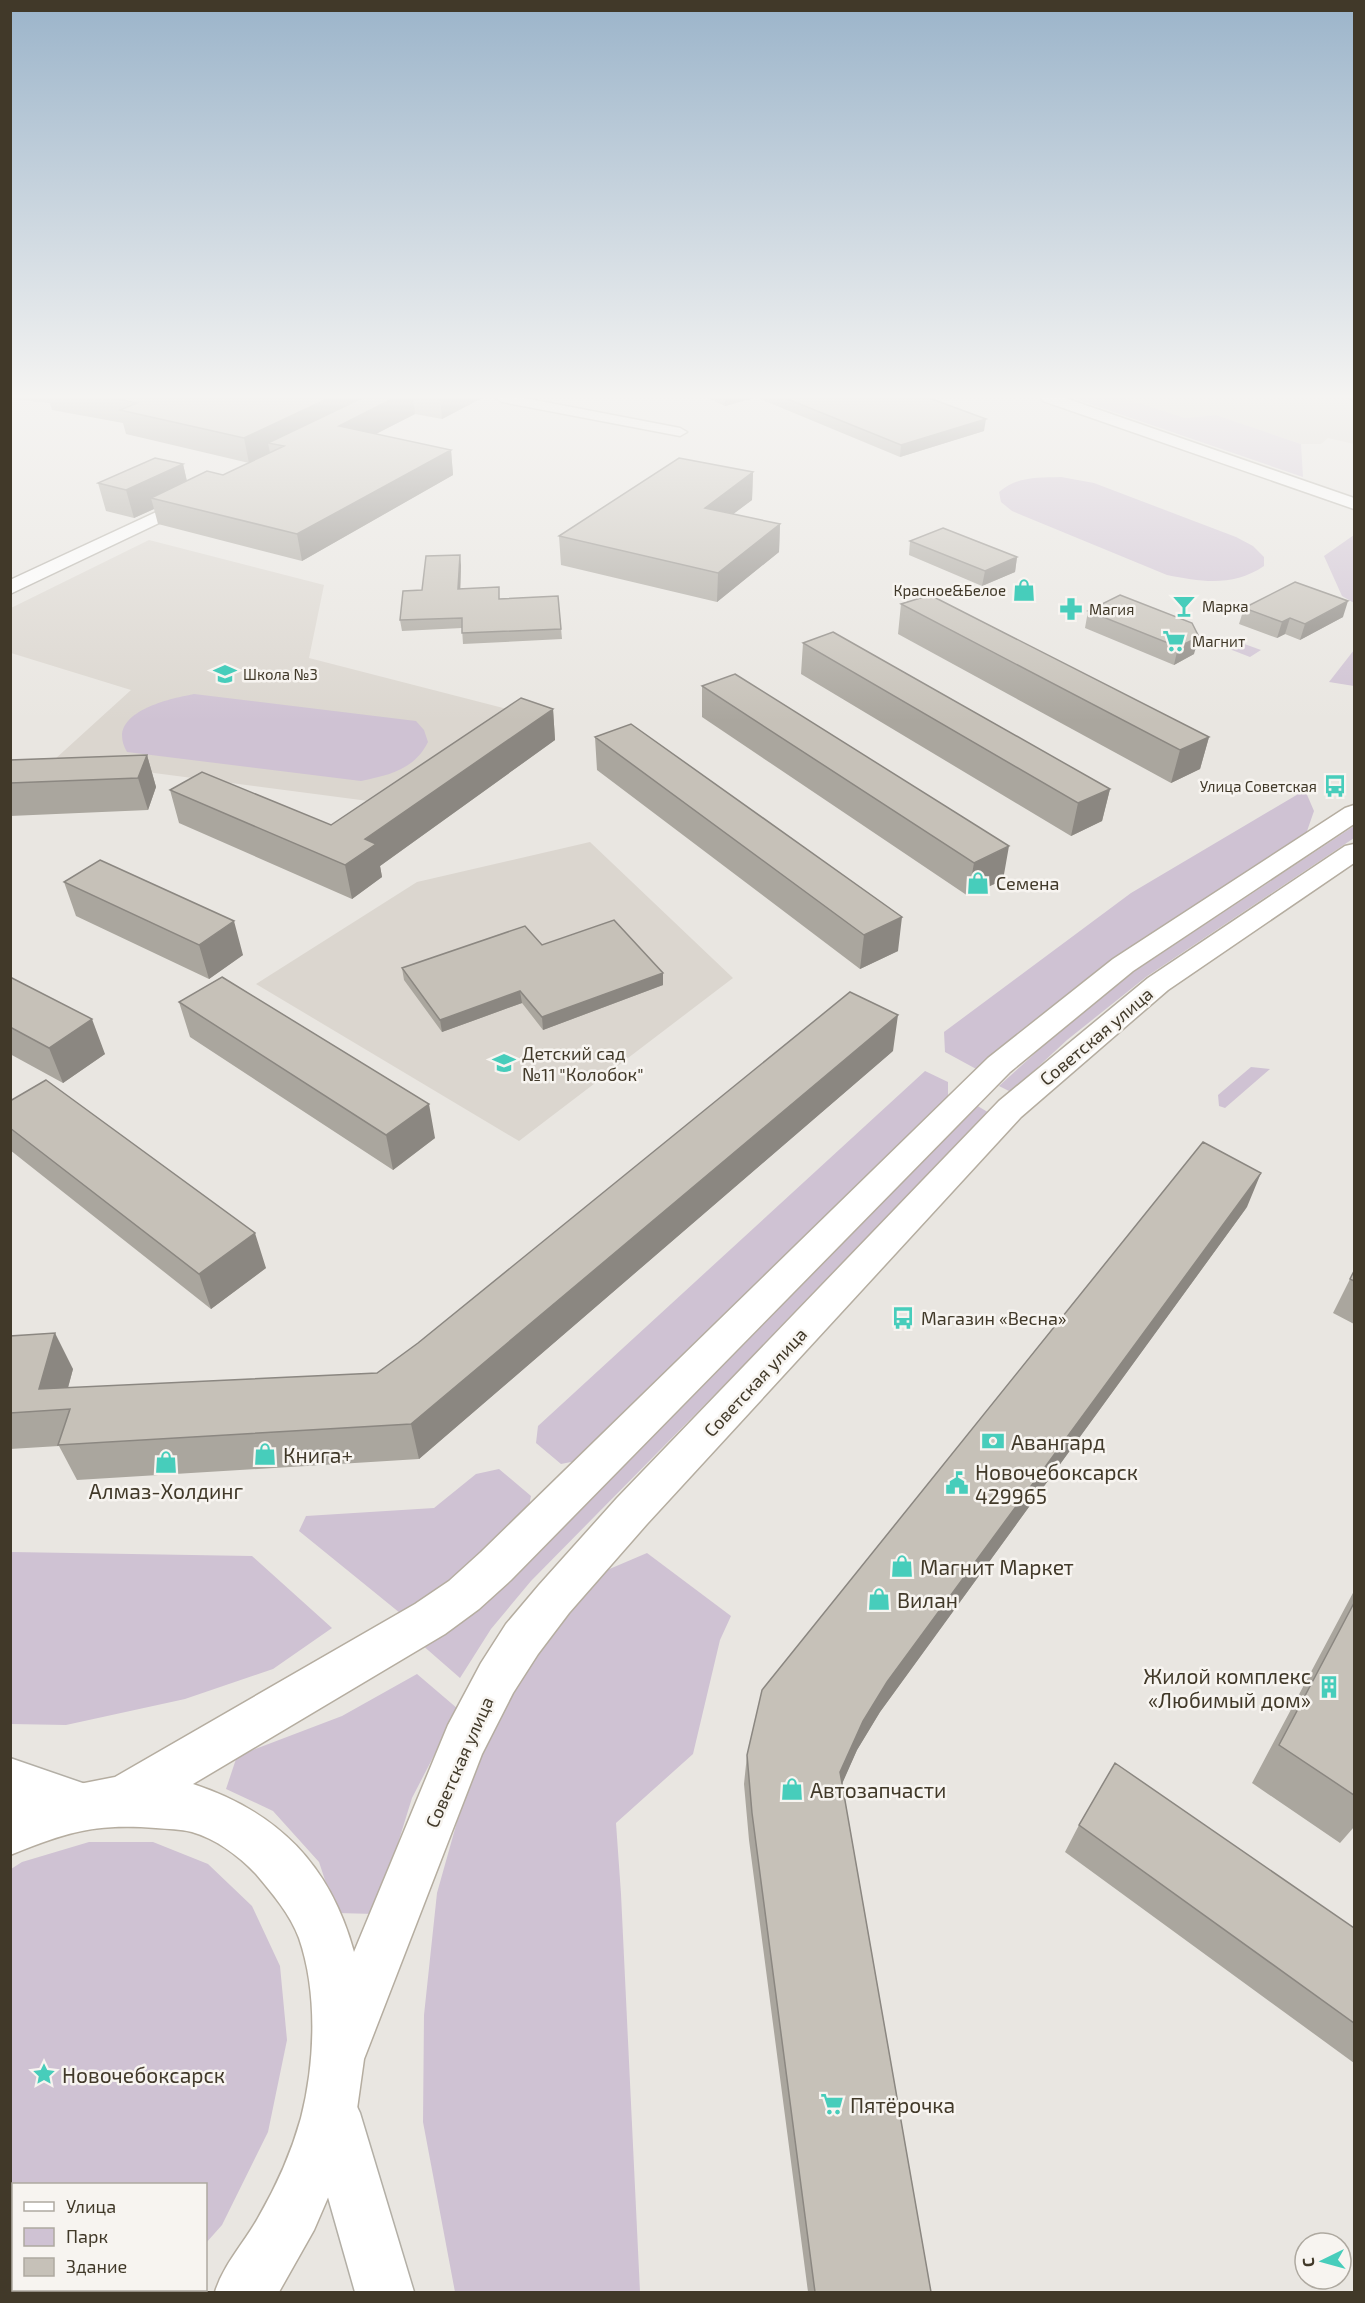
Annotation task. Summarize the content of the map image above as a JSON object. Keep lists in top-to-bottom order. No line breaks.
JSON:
{"streets":{"main road":["Советская улица"]},"places":{"shop":["Красное&Белое","Семена","Книга+","Алмаз-Холдинг","Магнит Маркет","Вилан","Автозапчасти"],"bar":["Марка"],"pharmacy":["Магия"],"supermarket":["Магнит","Пятёрочка"],"school or university":["Школа №3","Детский сад №11 \"Колобок\""],"bus stop":["Улица Советская","Магазин «Весна»"],"bank":["Авангард"],"public building":["Новочебоксарск 429965"],"building":["Жилой комплекс «Любимый дом»"],"place":["Новочебоксарск"]},"legend":["Улица","Парк","Здание"],"north":"left"}
